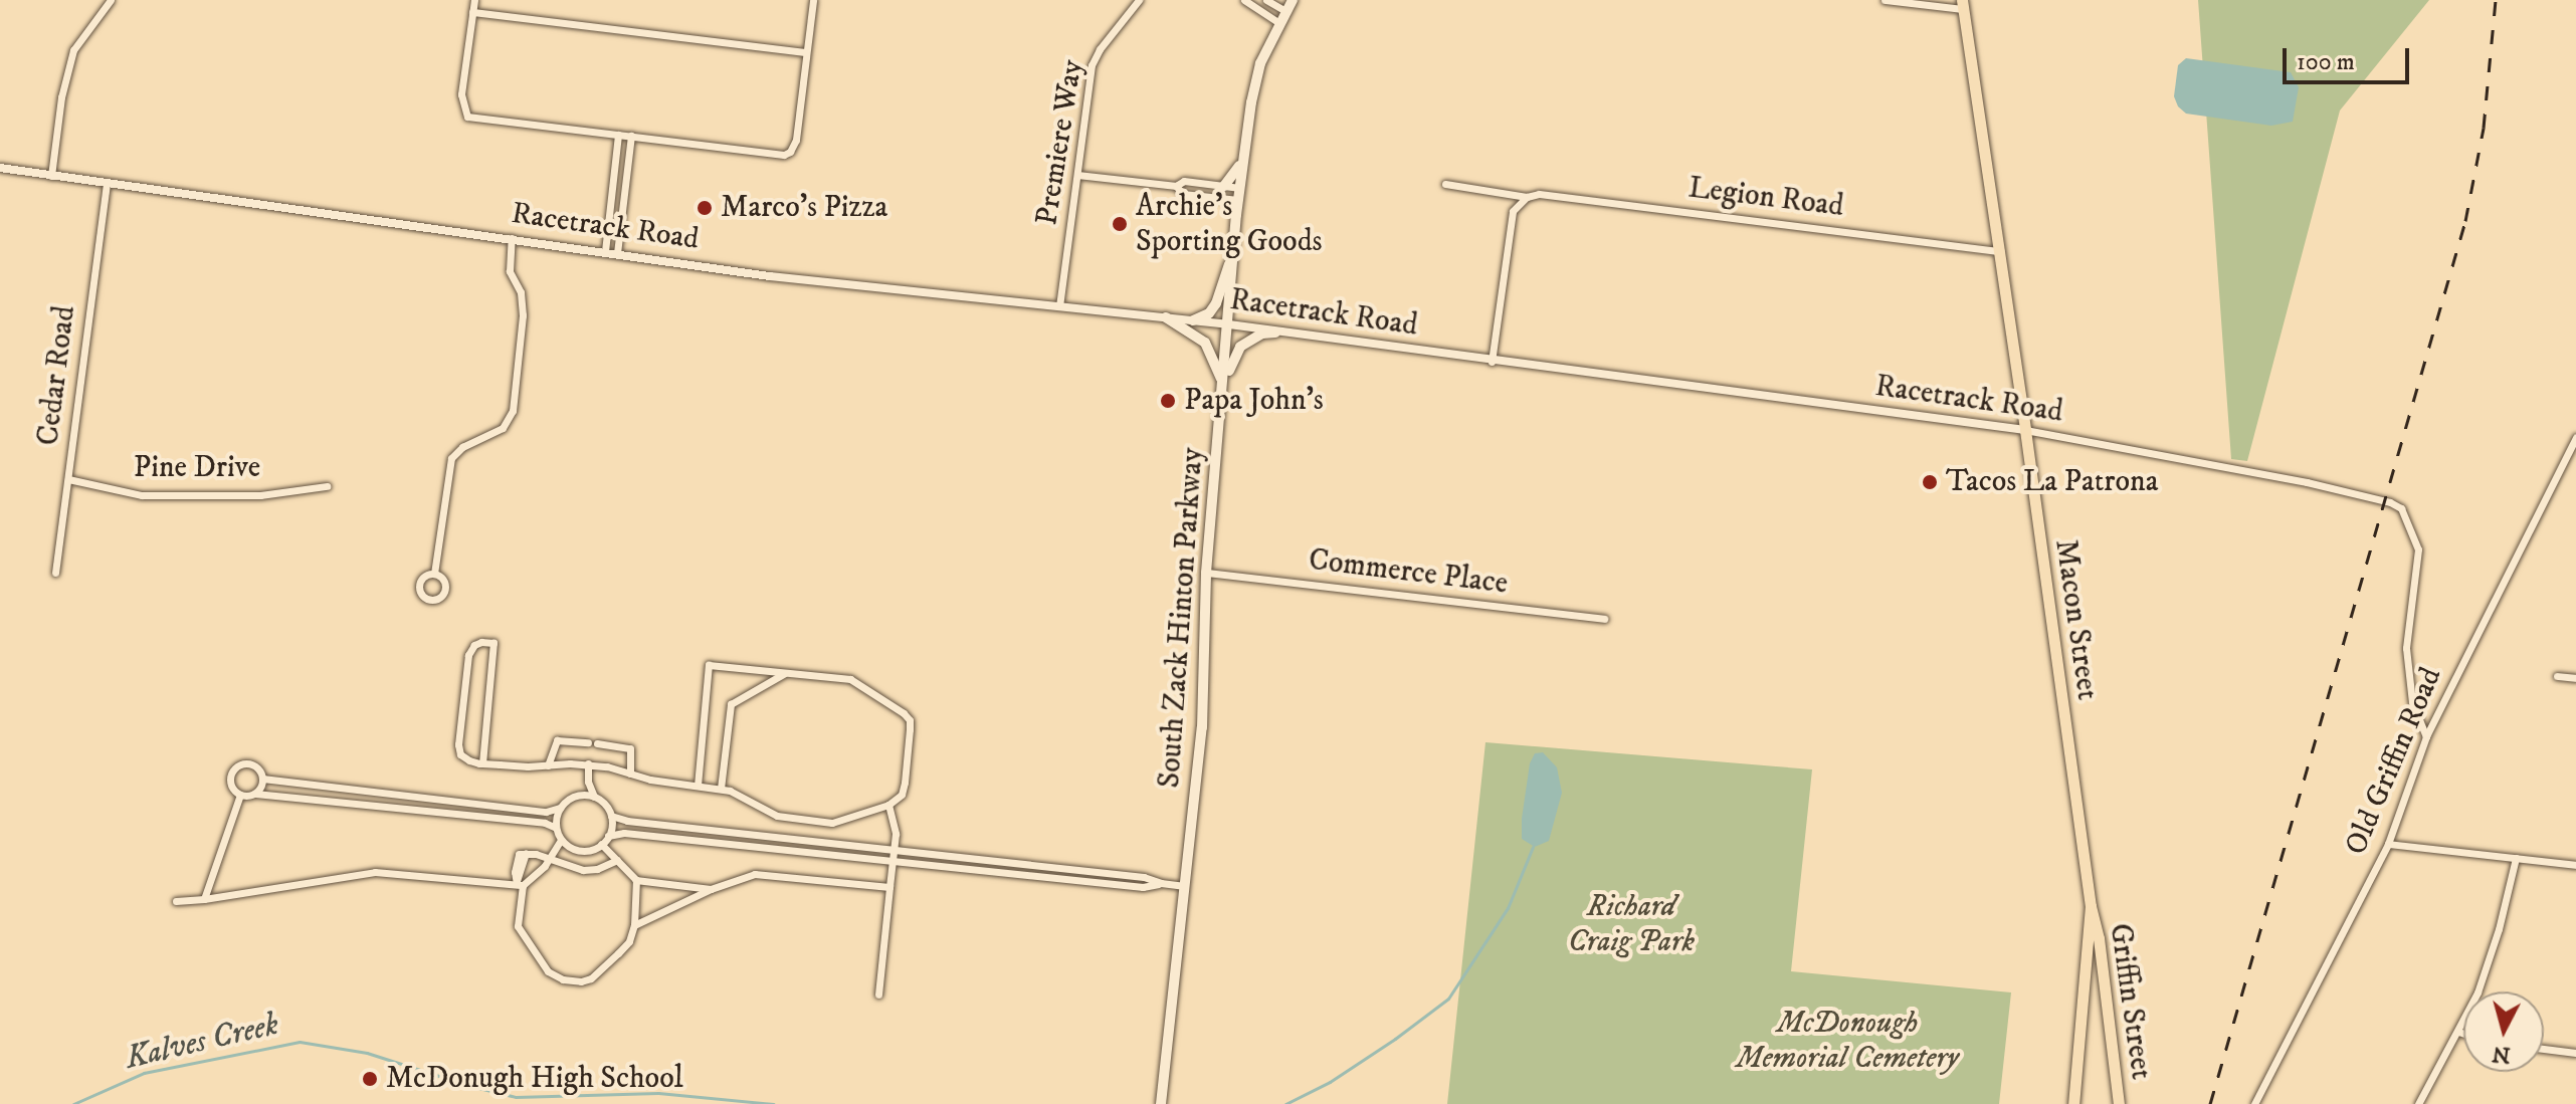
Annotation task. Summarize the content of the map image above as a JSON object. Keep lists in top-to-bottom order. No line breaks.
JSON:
{"streets":{"main road":["South Zack Hinton Parkway","Macon Street","Griffin Street"],"street":["Premiere Way","Legion Road","Racetrack Road","Cedar Road","Pine Drive","Commerce Place","Old Griffin Road"]},"crossings":[["Premiere Way","Racetrack Road"],["Legion Road","Macon Street"],["Racetrack Road","Cedar Road"],["Racetrack Road","South Zack Hinton Parkway"],["Racetrack Road","Macon Street"],["Racetrack Road","Old Griffin Road"],["Cedar Road","Pine Drive"],["Commerce Place","South Zack Hinton Parkway"],["Macon Street","Griffin Street"]],"water":["Kalves Creek"],"parks":["Richard Craig Park","McDonough Memorial Cemetery"],"places":["Marco's Pizza","Archie's Sporting Goods","Papa John's","Tacos La Patrona","McDonugh High School"],"scale_bar":"100 m","north":"bottom"}
